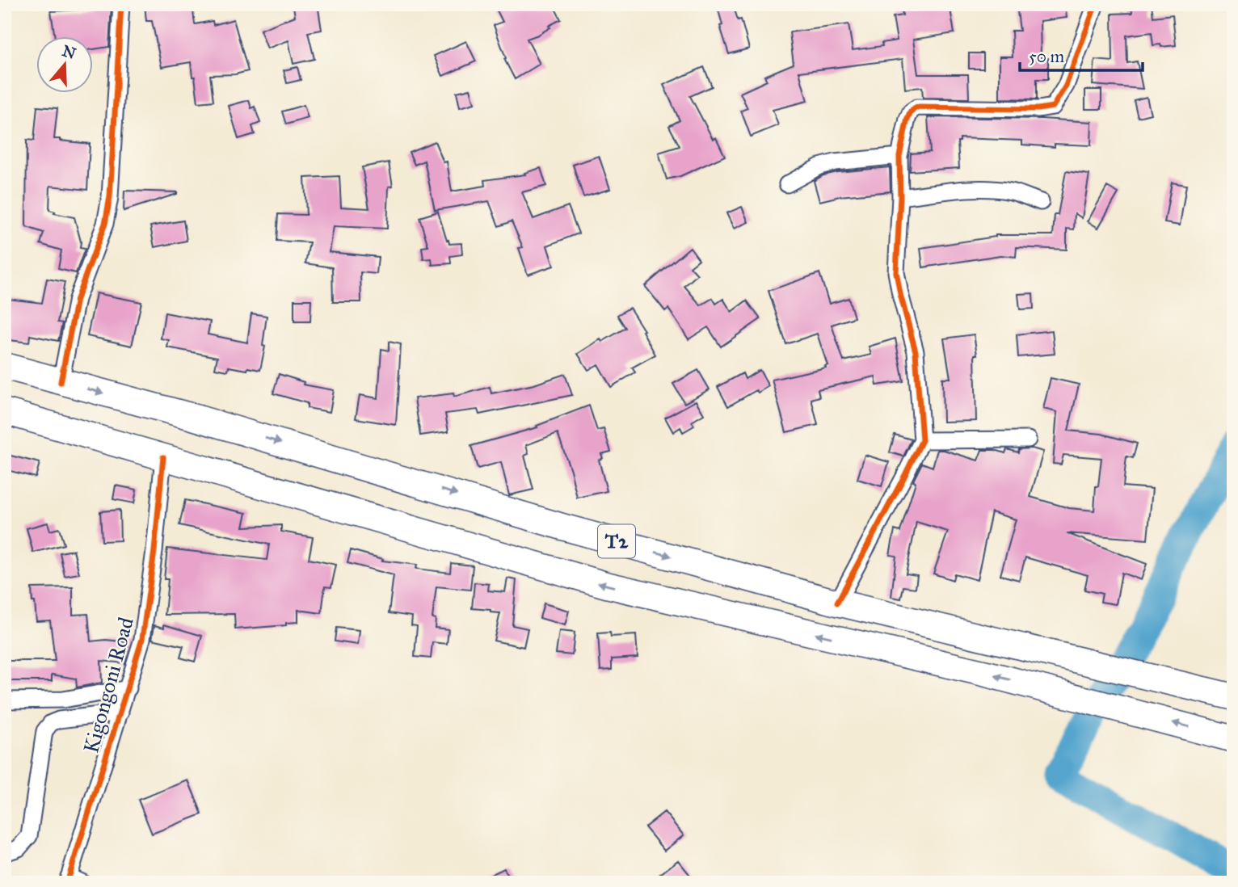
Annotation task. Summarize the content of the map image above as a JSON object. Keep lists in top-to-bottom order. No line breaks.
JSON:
{"streets":{"highway":["T2"],"street":["Kigongoni Road"]},"crossings":[["T2","Kigongoni Road"]],"scale_bar":"50 m","north":"top"}
